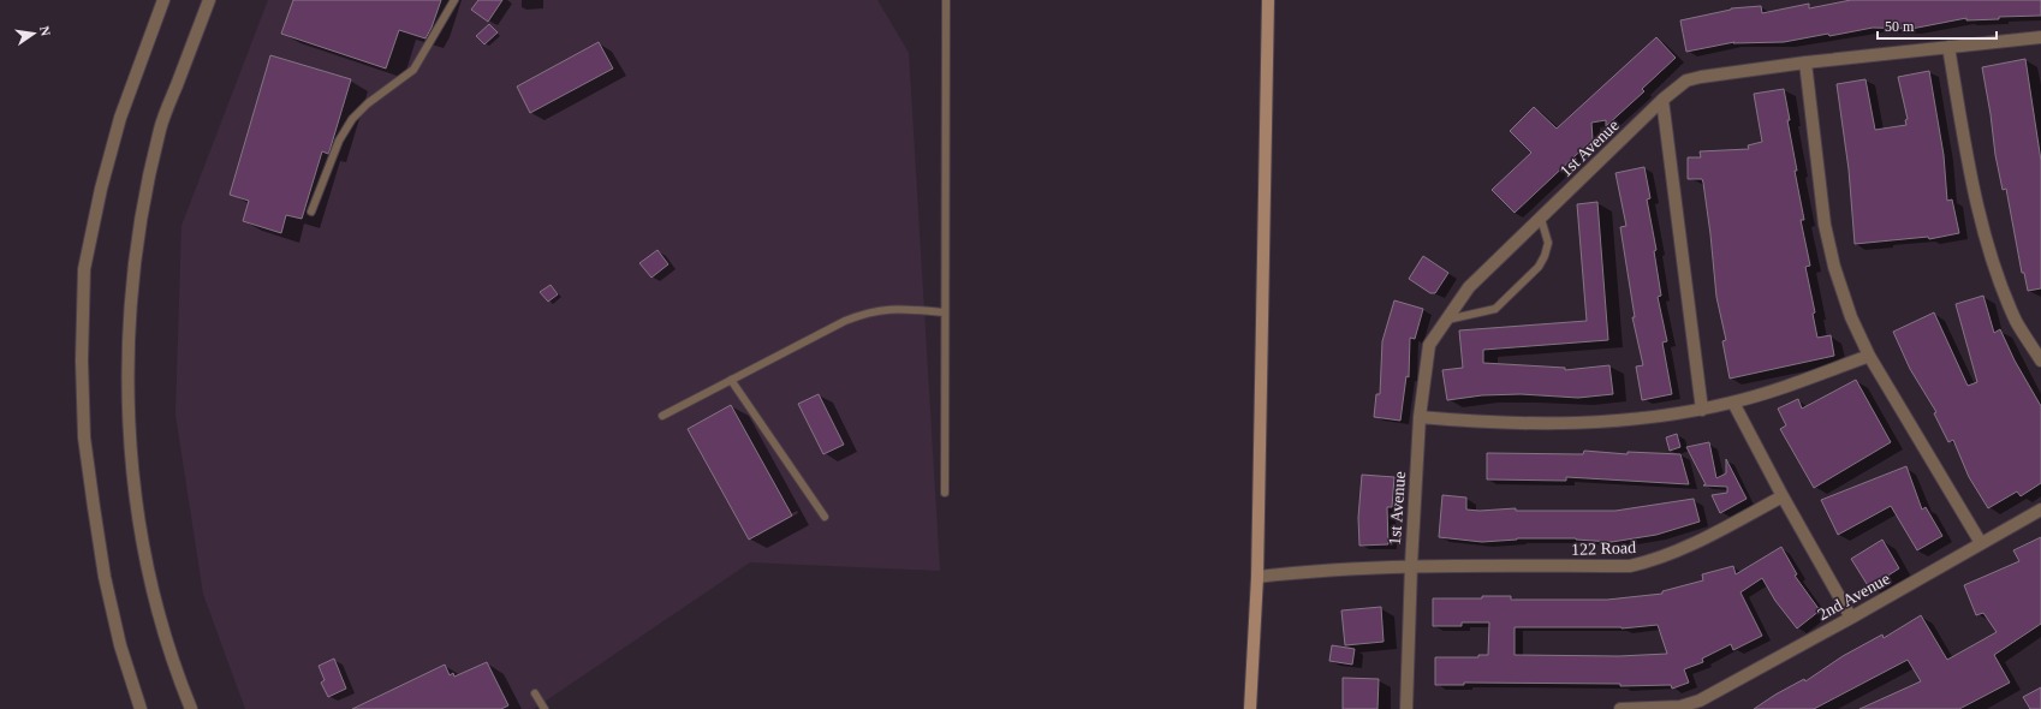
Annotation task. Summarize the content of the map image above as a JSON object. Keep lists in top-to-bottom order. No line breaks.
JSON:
{"streets":{"street":["1st Avenue","122 Road","2nd Avenue"]},"crossings":[["1st Avenue","122 Road"]],"scale_bar":"50 m","north":"right"}
